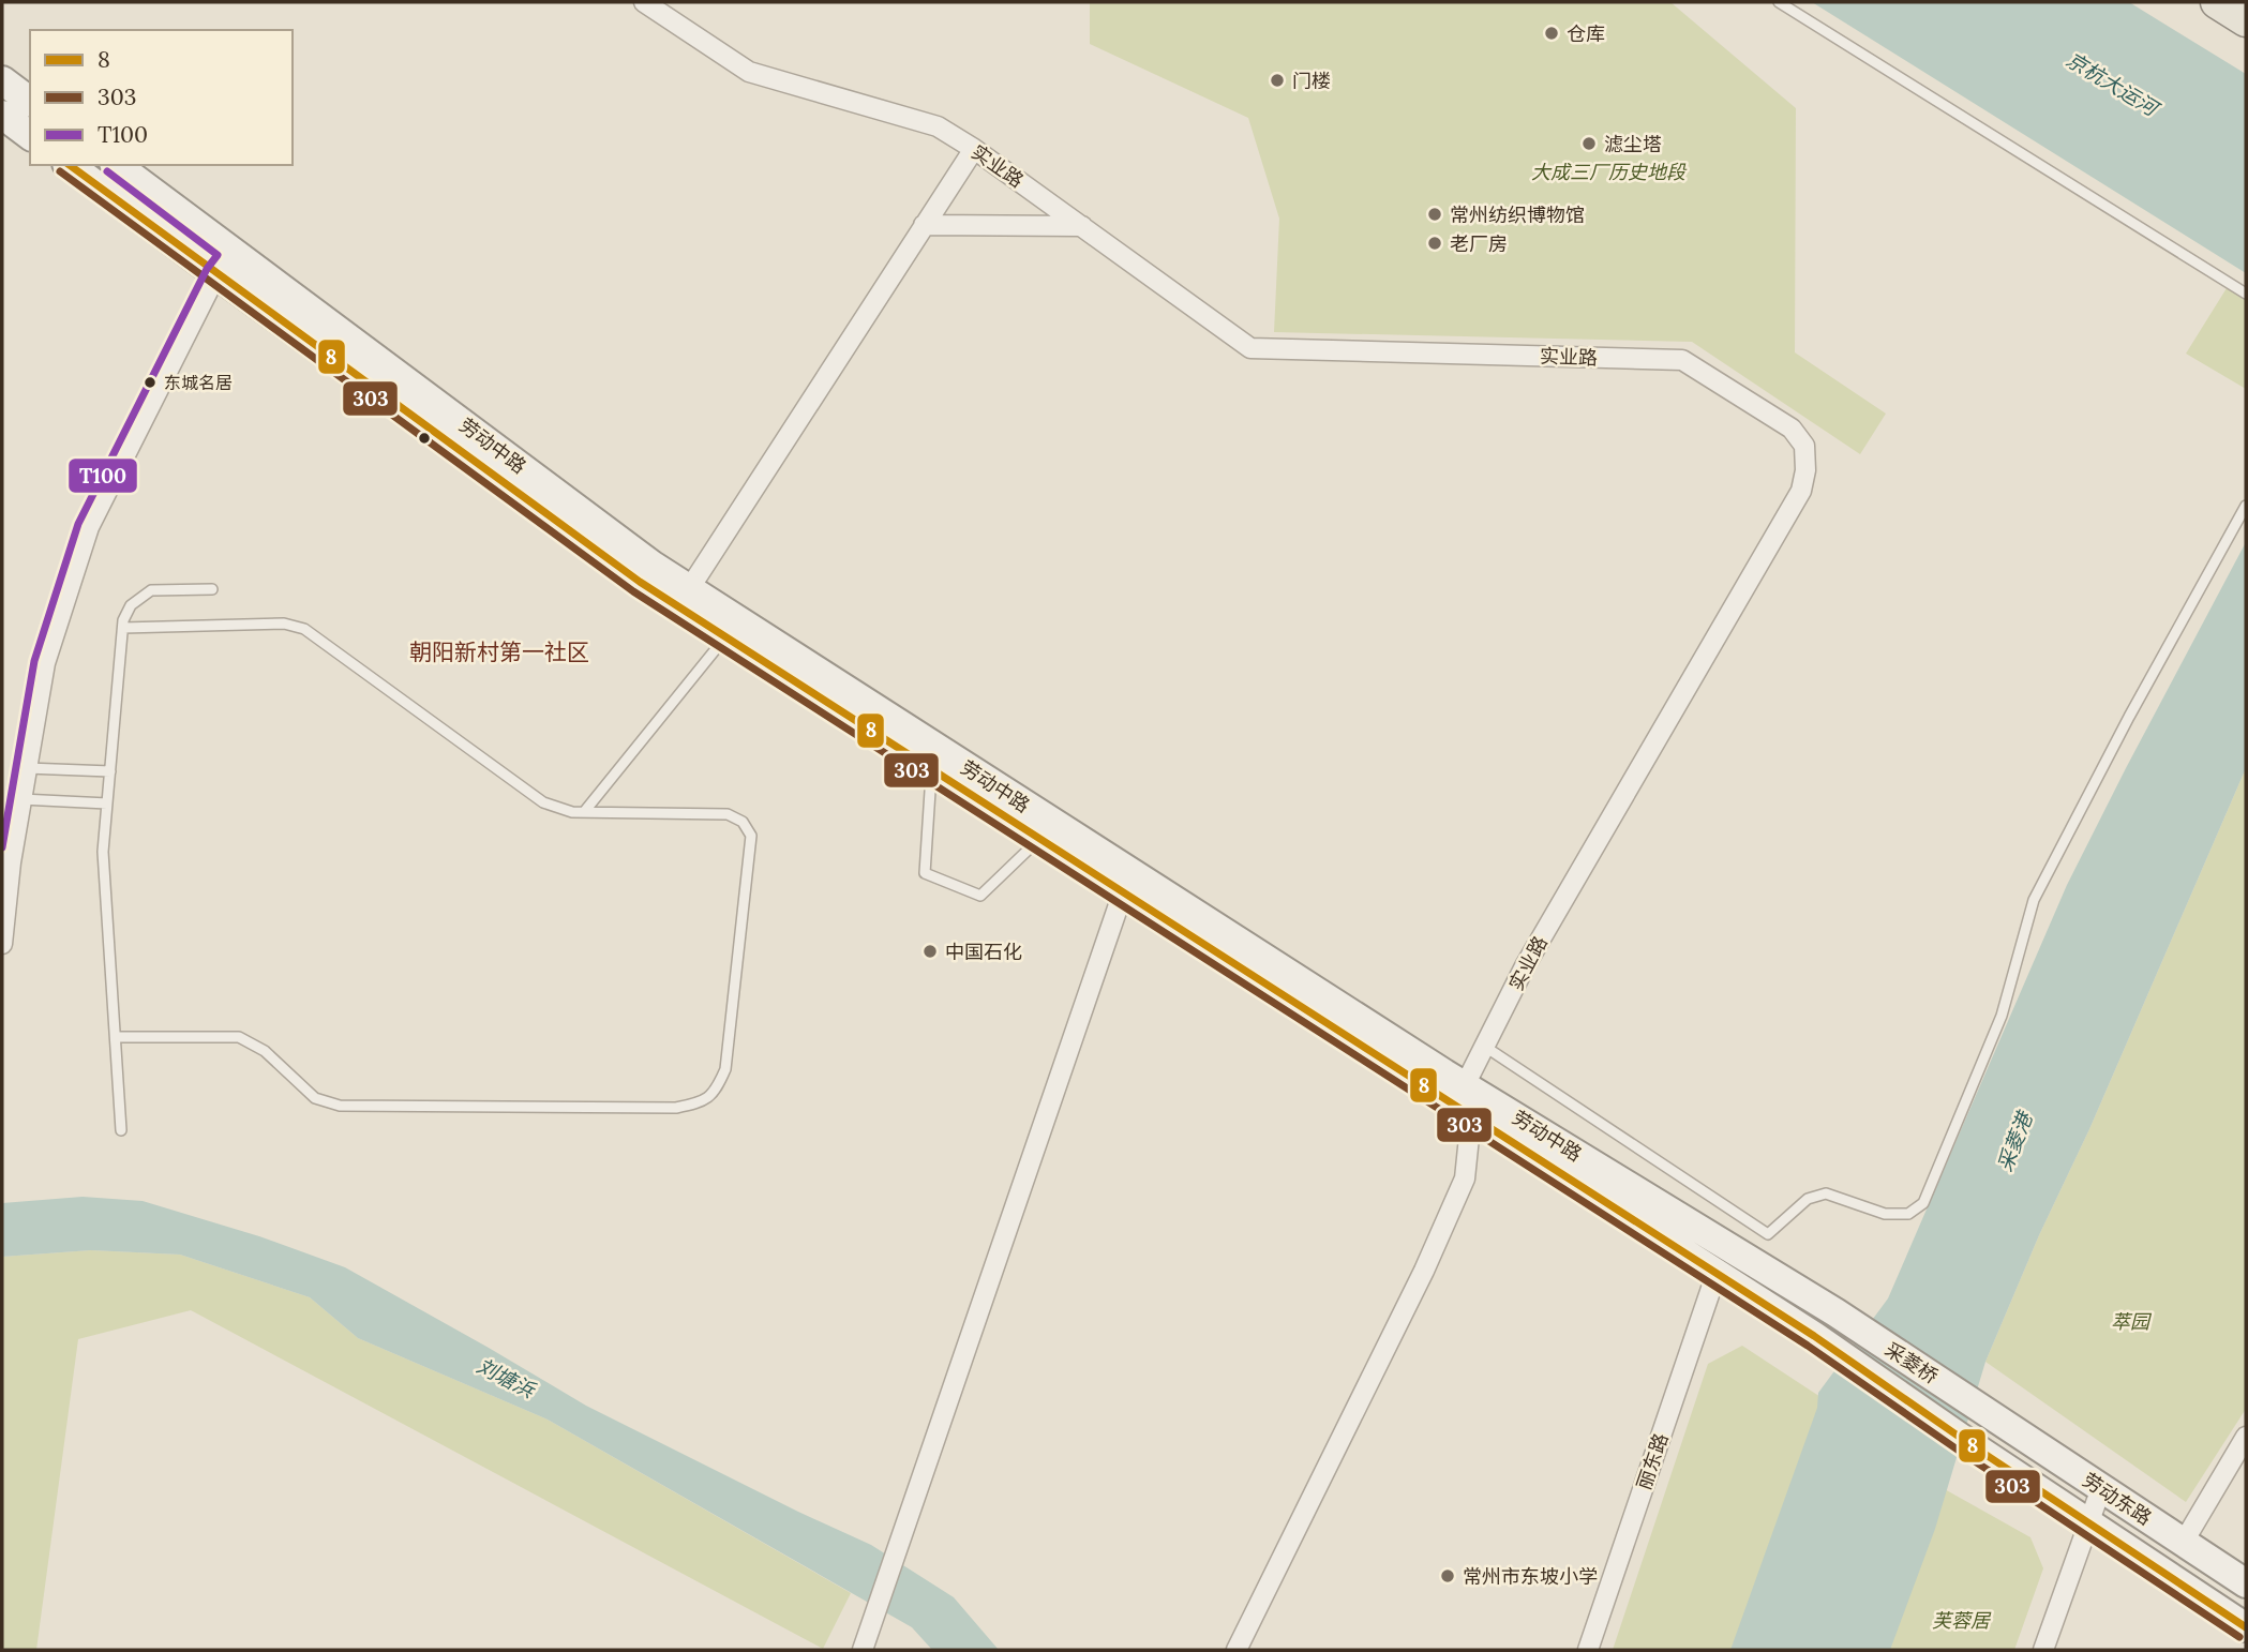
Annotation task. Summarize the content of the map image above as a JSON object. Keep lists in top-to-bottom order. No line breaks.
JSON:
{"streets":{"main road":["劳动中路","采菱桥","劳动东路"],"street":["实业路","丽东路"]},"crossings":[["实业路","劳动中路"],["劳动中路","采菱桥"],["劳动中路","丽东路"],["采菱桥","劳动东路"]],"districts":["朝阳新村第一社区"],"water":["京杭大运河","采菱港","刘塘浜"],"parks":["大成三厂历史地段","萃园","芙蓉居"],"places":["仓库","门楼","滤尘塔","常州纺织博物馆","老厂房","东城名居","中国石化","常州市东坡小学"],"lines":["transit line 8","transit line 303","transit line T100"],"legend":["8","303","T100"]}
